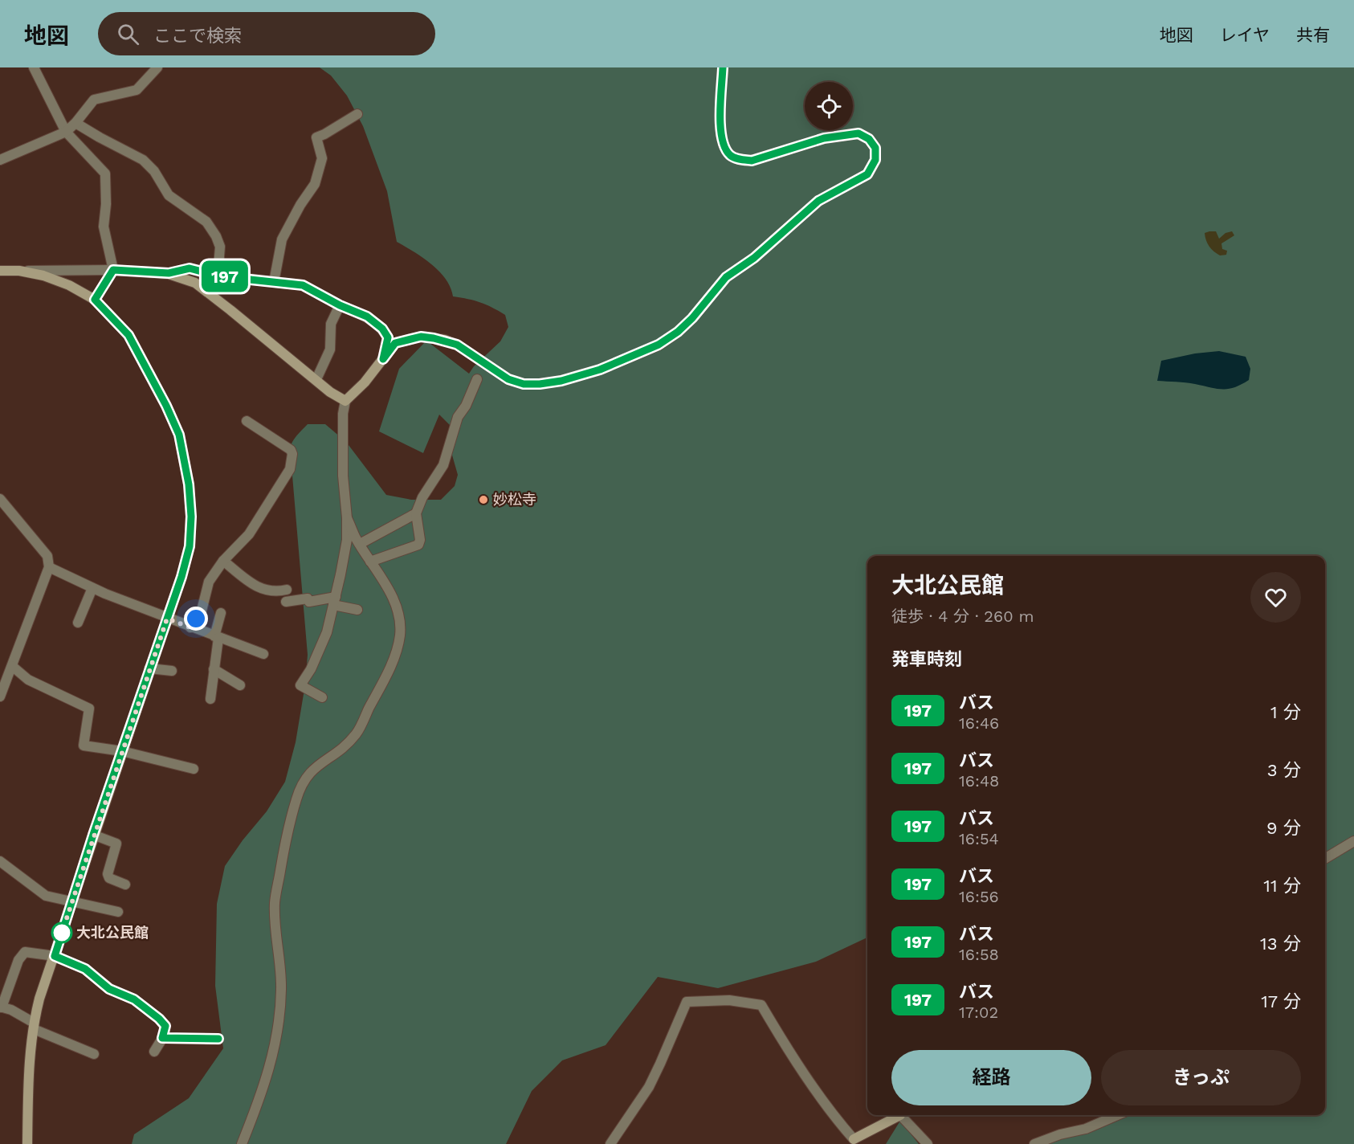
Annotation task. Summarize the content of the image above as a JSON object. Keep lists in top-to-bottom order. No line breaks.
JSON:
{"places":["妙松寺","大北公民館"],"lines":["bus line 197"],"page":{"header":"地図","search":"ここで検索","nav":["地図","レイヤ","共有"],"on_map":"197","heading":[["大北公民館","徒歩 · 4 分 · 260 m"],"発車時刻"],"list":[{"mark":"197","name":"バス","note":"16:46","value":"1 分"},{"mark":"197","name":"バス","note":"16:48","value":"3 分"},{"mark":"197","name":"バス","note":"16:54","value":"9 分"},{"mark":"197","name":"バス","note":"16:56","value":"11 分"},{"mark":"197","name":"バス","note":"16:58","value":"13 分"},{"mark":"197","name":"バス","note":"17:02","value":"17 分"}],"buttons":["経路","きっぷ"]}}
